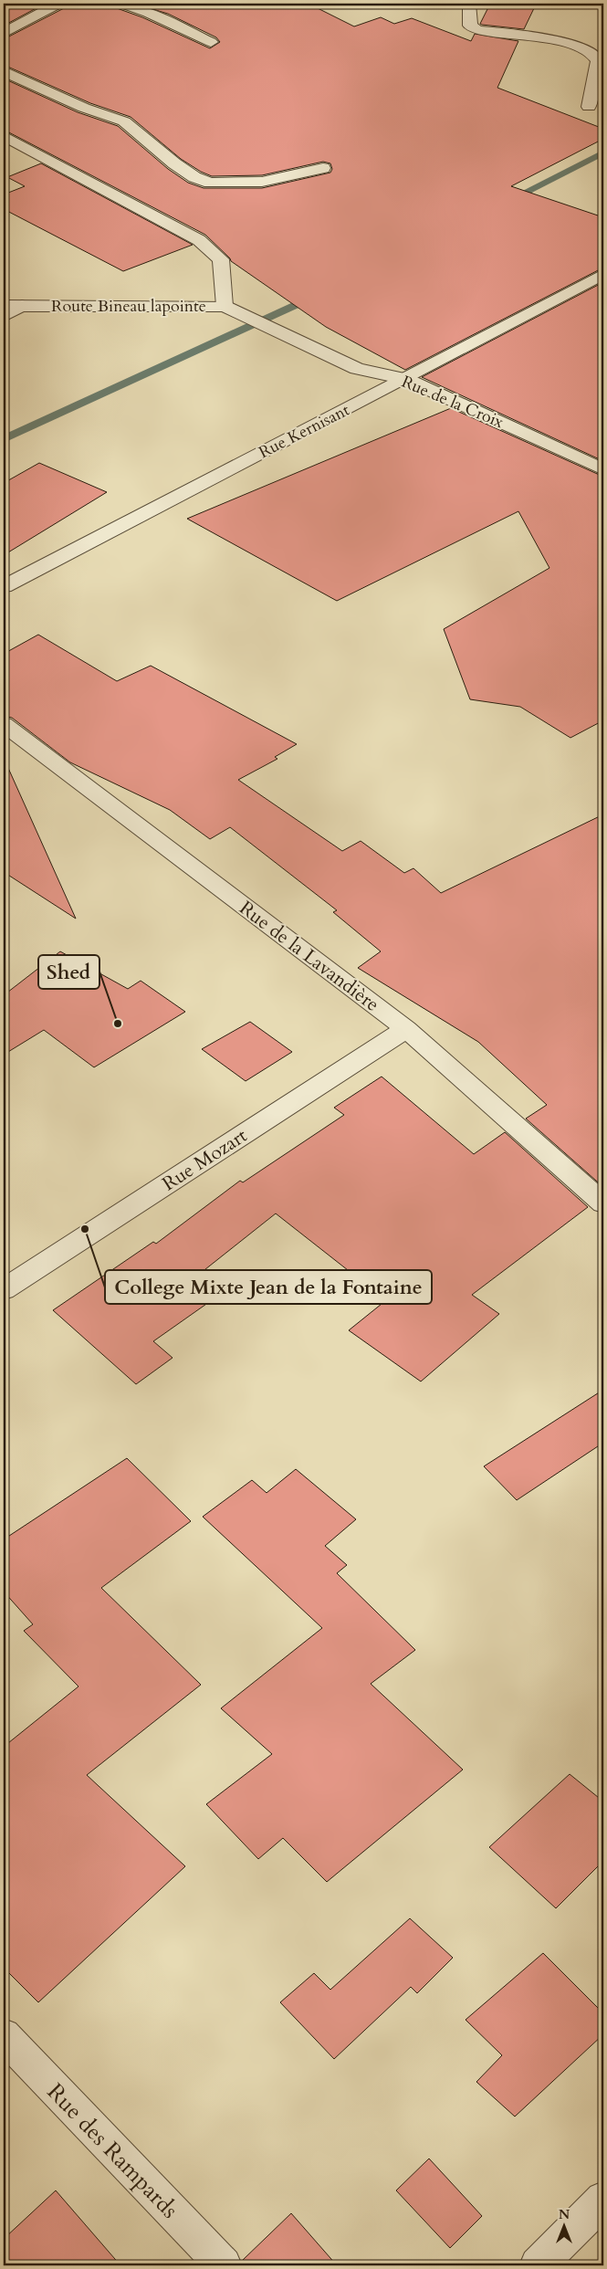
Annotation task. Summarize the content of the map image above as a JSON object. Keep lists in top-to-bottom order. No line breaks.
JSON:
{"streets":{"street":["Route Bineau lapointe","Rue de la Croix","Rue Kernisant","Rue de la Lavandière","Rue Mozart","Rue des Rampards"]},"crossings":[["Route Bineau lapointe","Rue de la Croix"],["Rue de la Croix","Rue Kernisant"],["Rue de la Lavandière","Rue Mozart"]],"places":["Shed","College Mixte Jean de la Fontaine"],"north":"top"}
